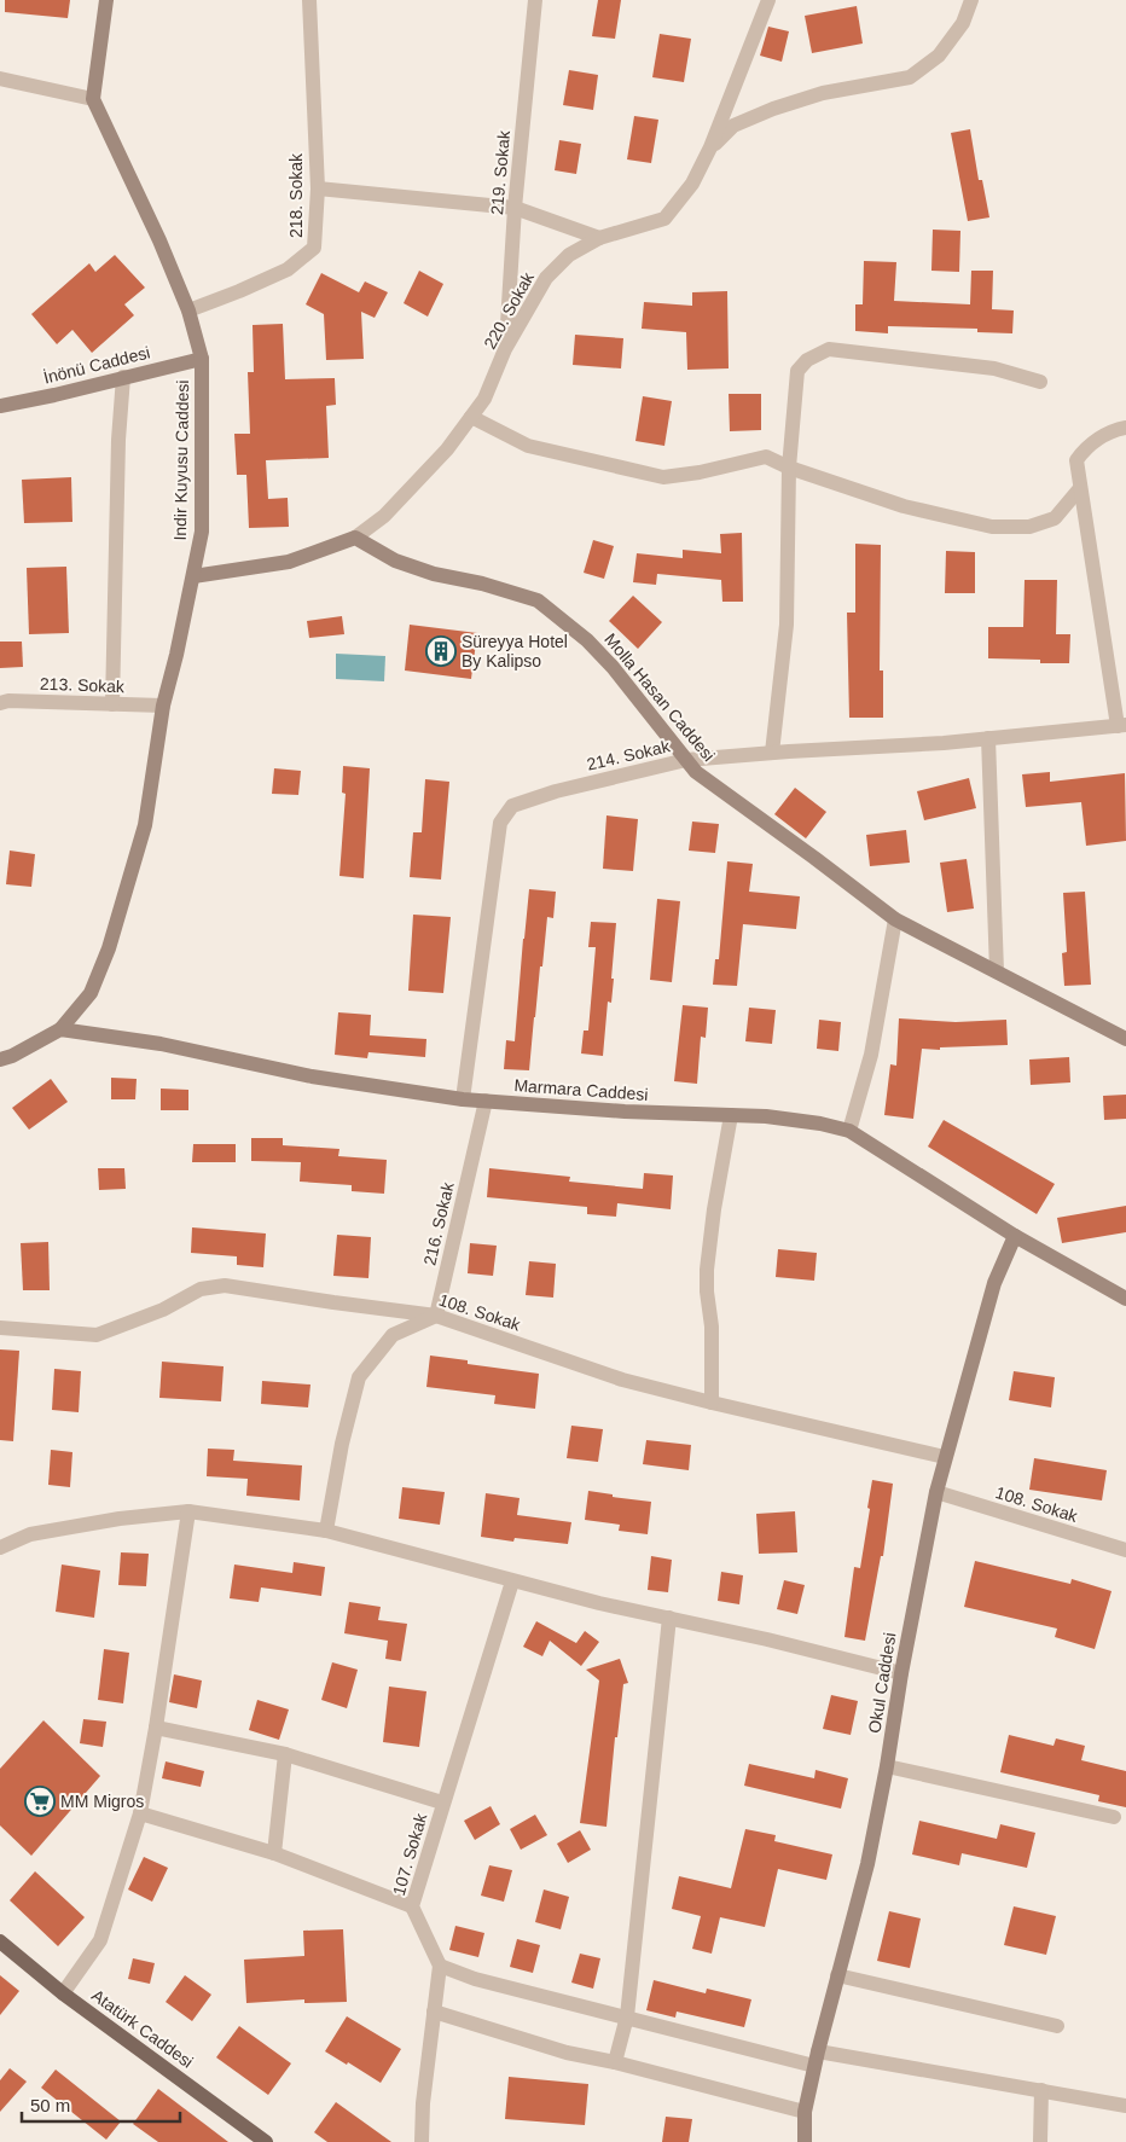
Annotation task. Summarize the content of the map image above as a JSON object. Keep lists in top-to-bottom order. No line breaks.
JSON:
{"streets":{"main road":["Atatürk Caddesi"],"street":["219. Sokak","218. Sokak","220. Sokak","İnönü Caddesi","Indir Kuyusu Caddesi","213. Sokak","Molla Hasan Caddesi","214. Sokak","Marmara Caddesi","216. Sokak","108. Sokak","Okul Caddesi","107. Sokak"]},"crossings":[["219. Sokak","220. Sokak"],["218. Sokak","Indir Kuyusu Caddesi"],["220. Sokak","Molla Hasan Caddesi"],["İnönü Caddesi","Indir Kuyusu Caddesi"],["Indir Kuyusu Caddesi","213. Sokak"],["Indir Kuyusu Caddesi","Marmara Caddesi"],["Molla Hasan Caddesi","214. Sokak"],["214. Sokak","Marmara Caddesi"],["Marmara Caddesi","216. Sokak"],["Marmara Caddesi","Okul Caddesi"],["216. Sokak","108. Sokak"],["108. Sokak","Okul Caddesi"]],"places":{"building":["Süreyya Hotel By Kalipso"],"supermarket":["MM Migros"]},"scale_bar":"50 m"}
